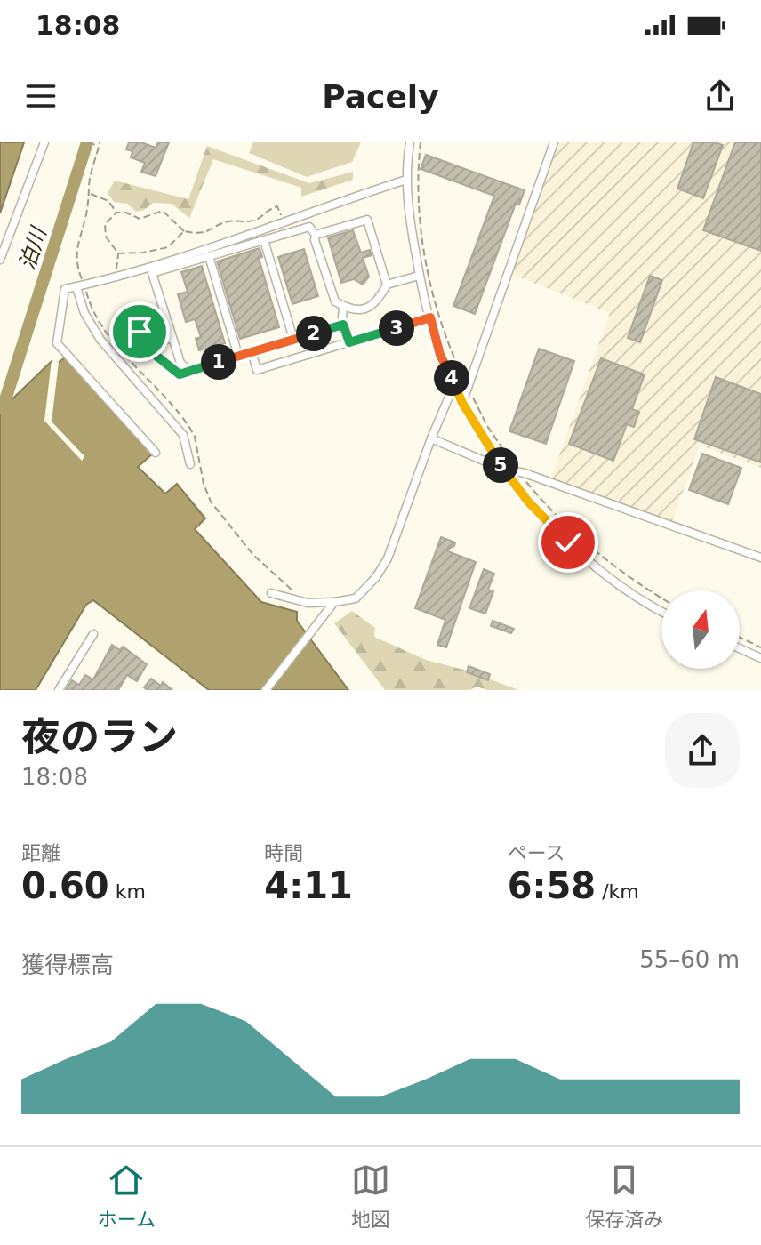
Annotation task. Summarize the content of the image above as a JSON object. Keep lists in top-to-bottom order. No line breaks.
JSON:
{"water":["泊川"],"north":"top","page":{"status":"18:08","header":"Pacely","pins":["3","2","1","4","5"],"heading":["夜のラン","18:08"],"stats":[["距離","0.60 km"],["時間","4:11"],["ペース","6:58 /km"]],"chart":["獲得標高","55–60 m"],"tabs":["ホーム","地図","保存済み"]}}
